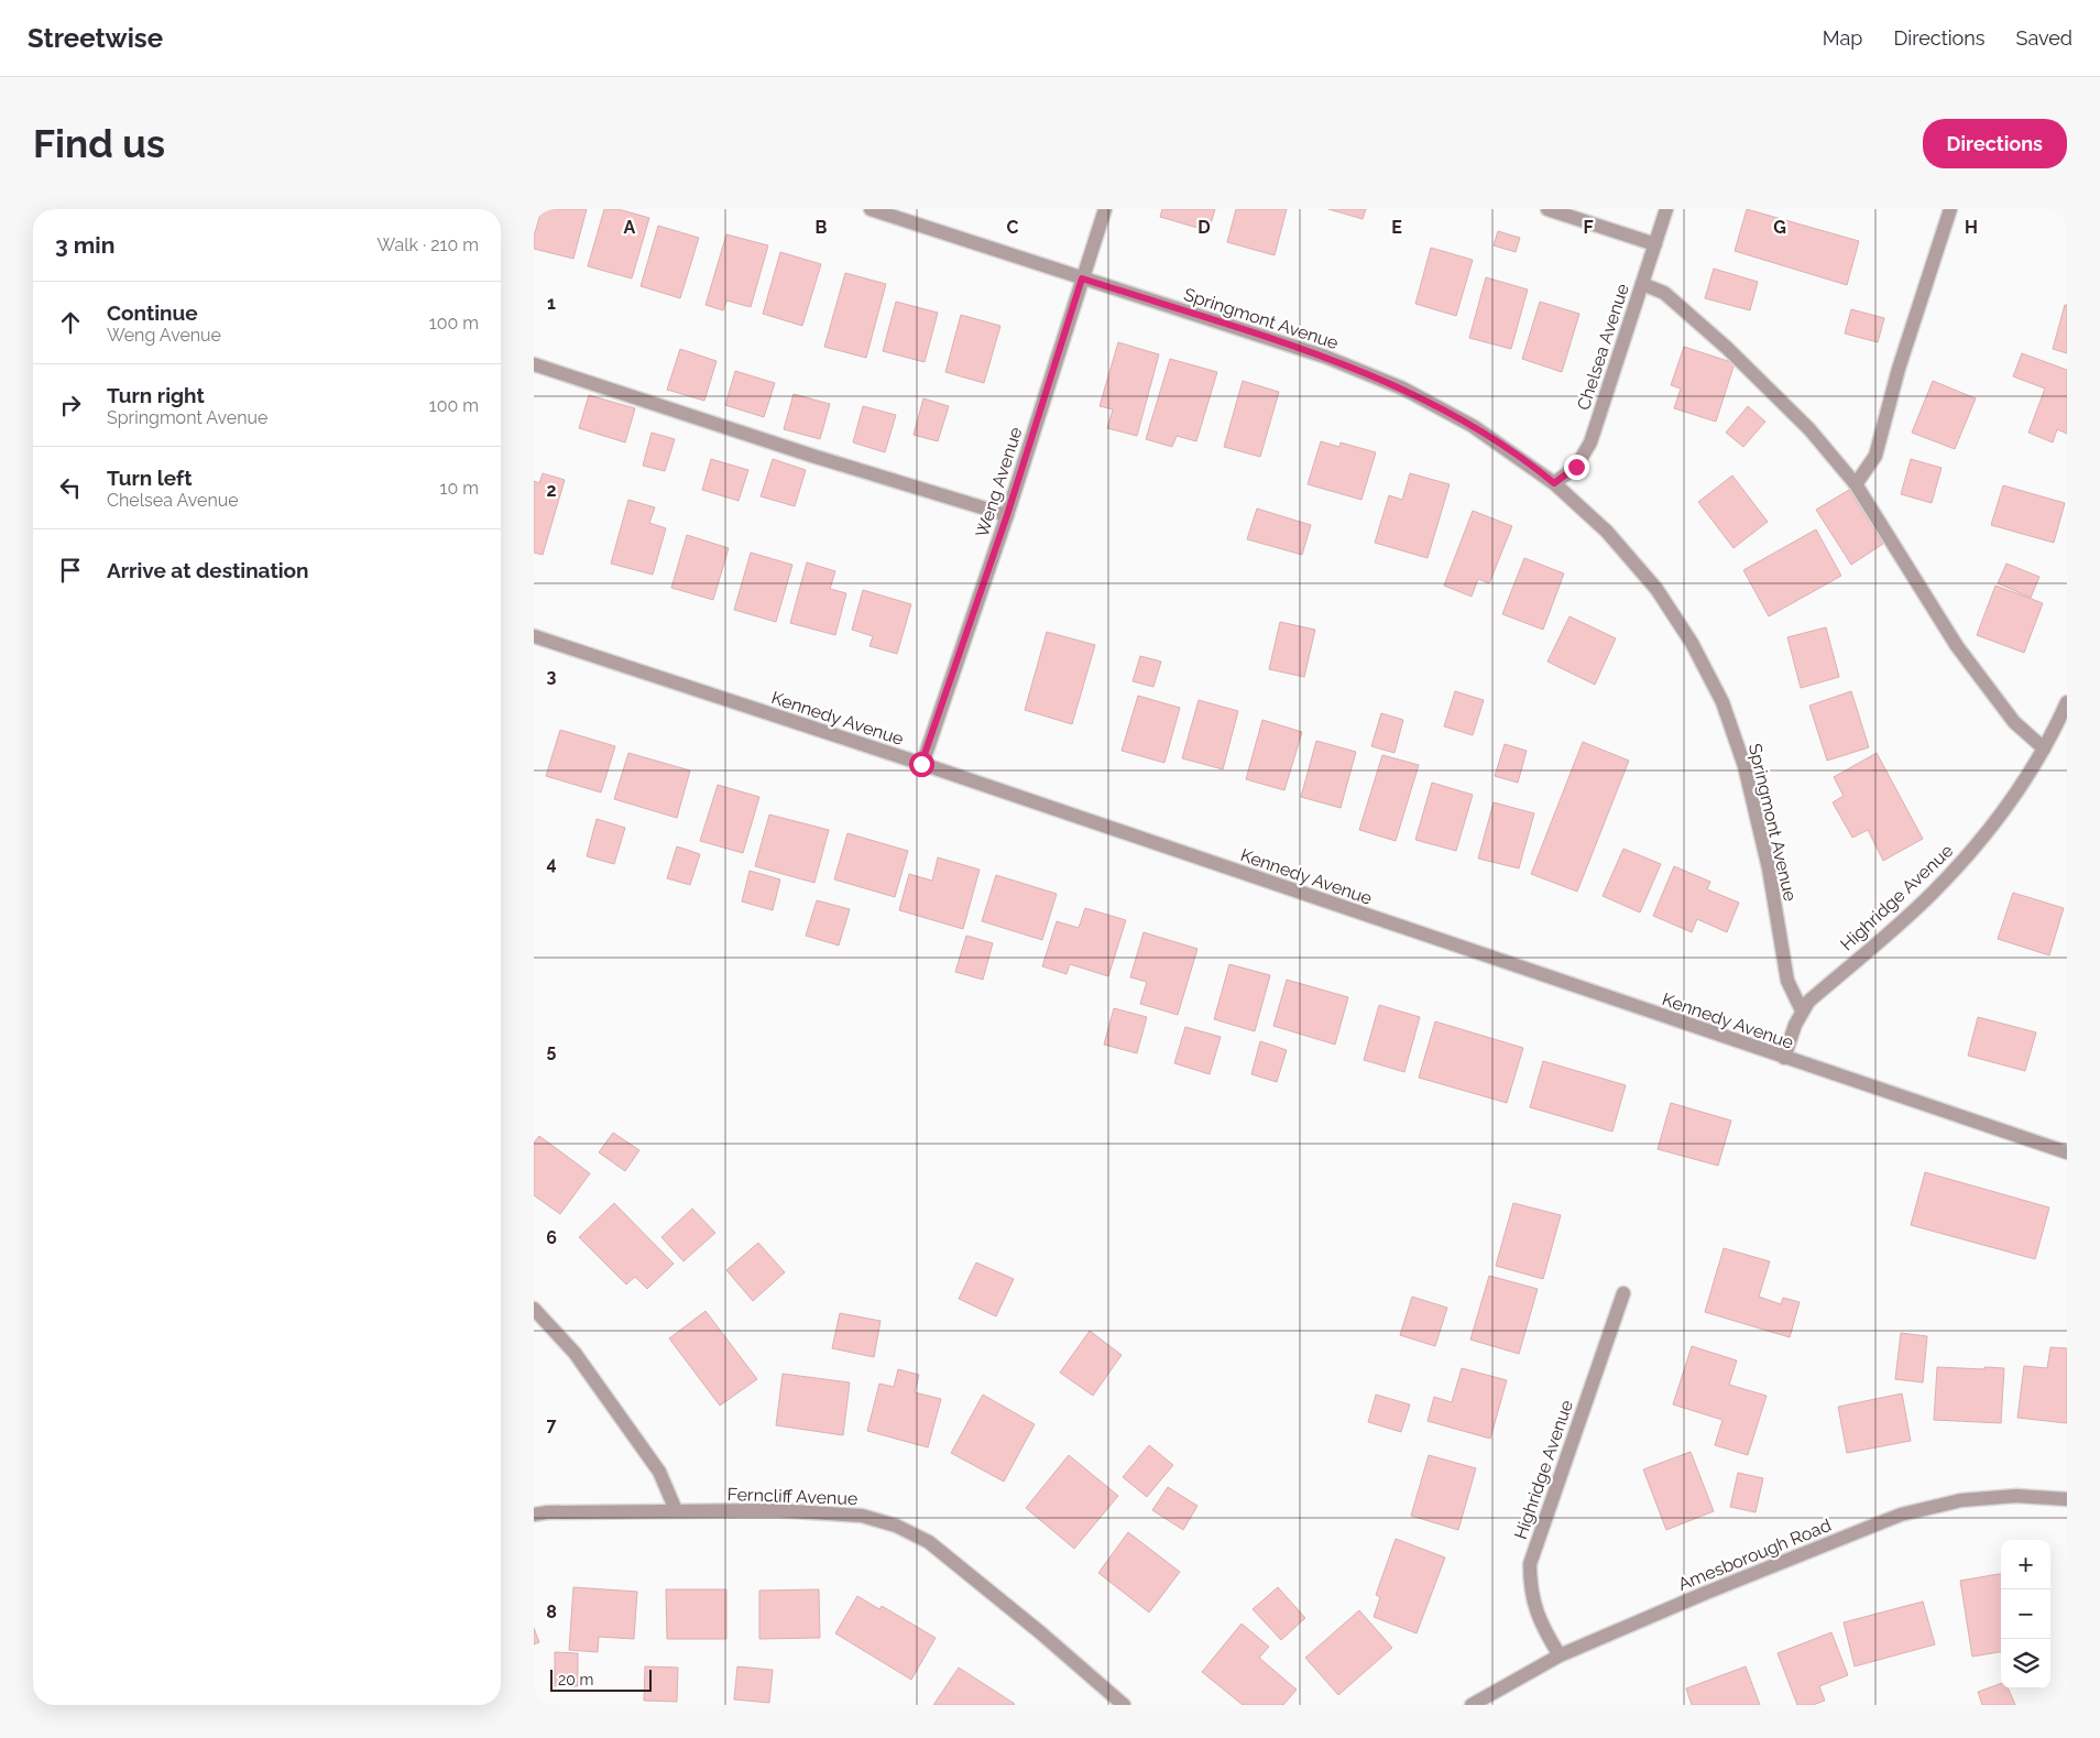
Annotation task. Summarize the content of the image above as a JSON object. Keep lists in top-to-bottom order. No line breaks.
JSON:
{"streets":{"street":["Springmont Avenue","Chelsea Avenue","Weng Avenue","Kennedy Avenue","Highridge Avenue","Ferncliff Avenue","Amesborough Road"]},"crossings":[["Springmont Avenue","Chelsea Avenue"],["Springmont Avenue","Weng Avenue"],["Springmont Avenue","Highridge Avenue"],["Weng Avenue","Kennedy Avenue"],["Kennedy Avenue","Highridge Avenue"],["Highridge Avenue","Amesborough Road"]],"scale_bar":"20 m","page":{"header":"Streetwise","nav":["Map","Directions","Saved"],"buttons":"Directions","title":"Find us","heading":["3 min","Walk · 210 m"],"list":[["Continue","Weng Avenue","100 m"],["Turn right","Springmont Avenue","100 m"],["Turn left","Chelsea Avenue","10 m"],"Arrive at destination"],"map_buttons":["+","−"],"scale":"20 m"},"grid":{"columns":["A","B","C","D","E","F","G","H"],"rows":["1","2","3","4","5","6","7","8"]}}
